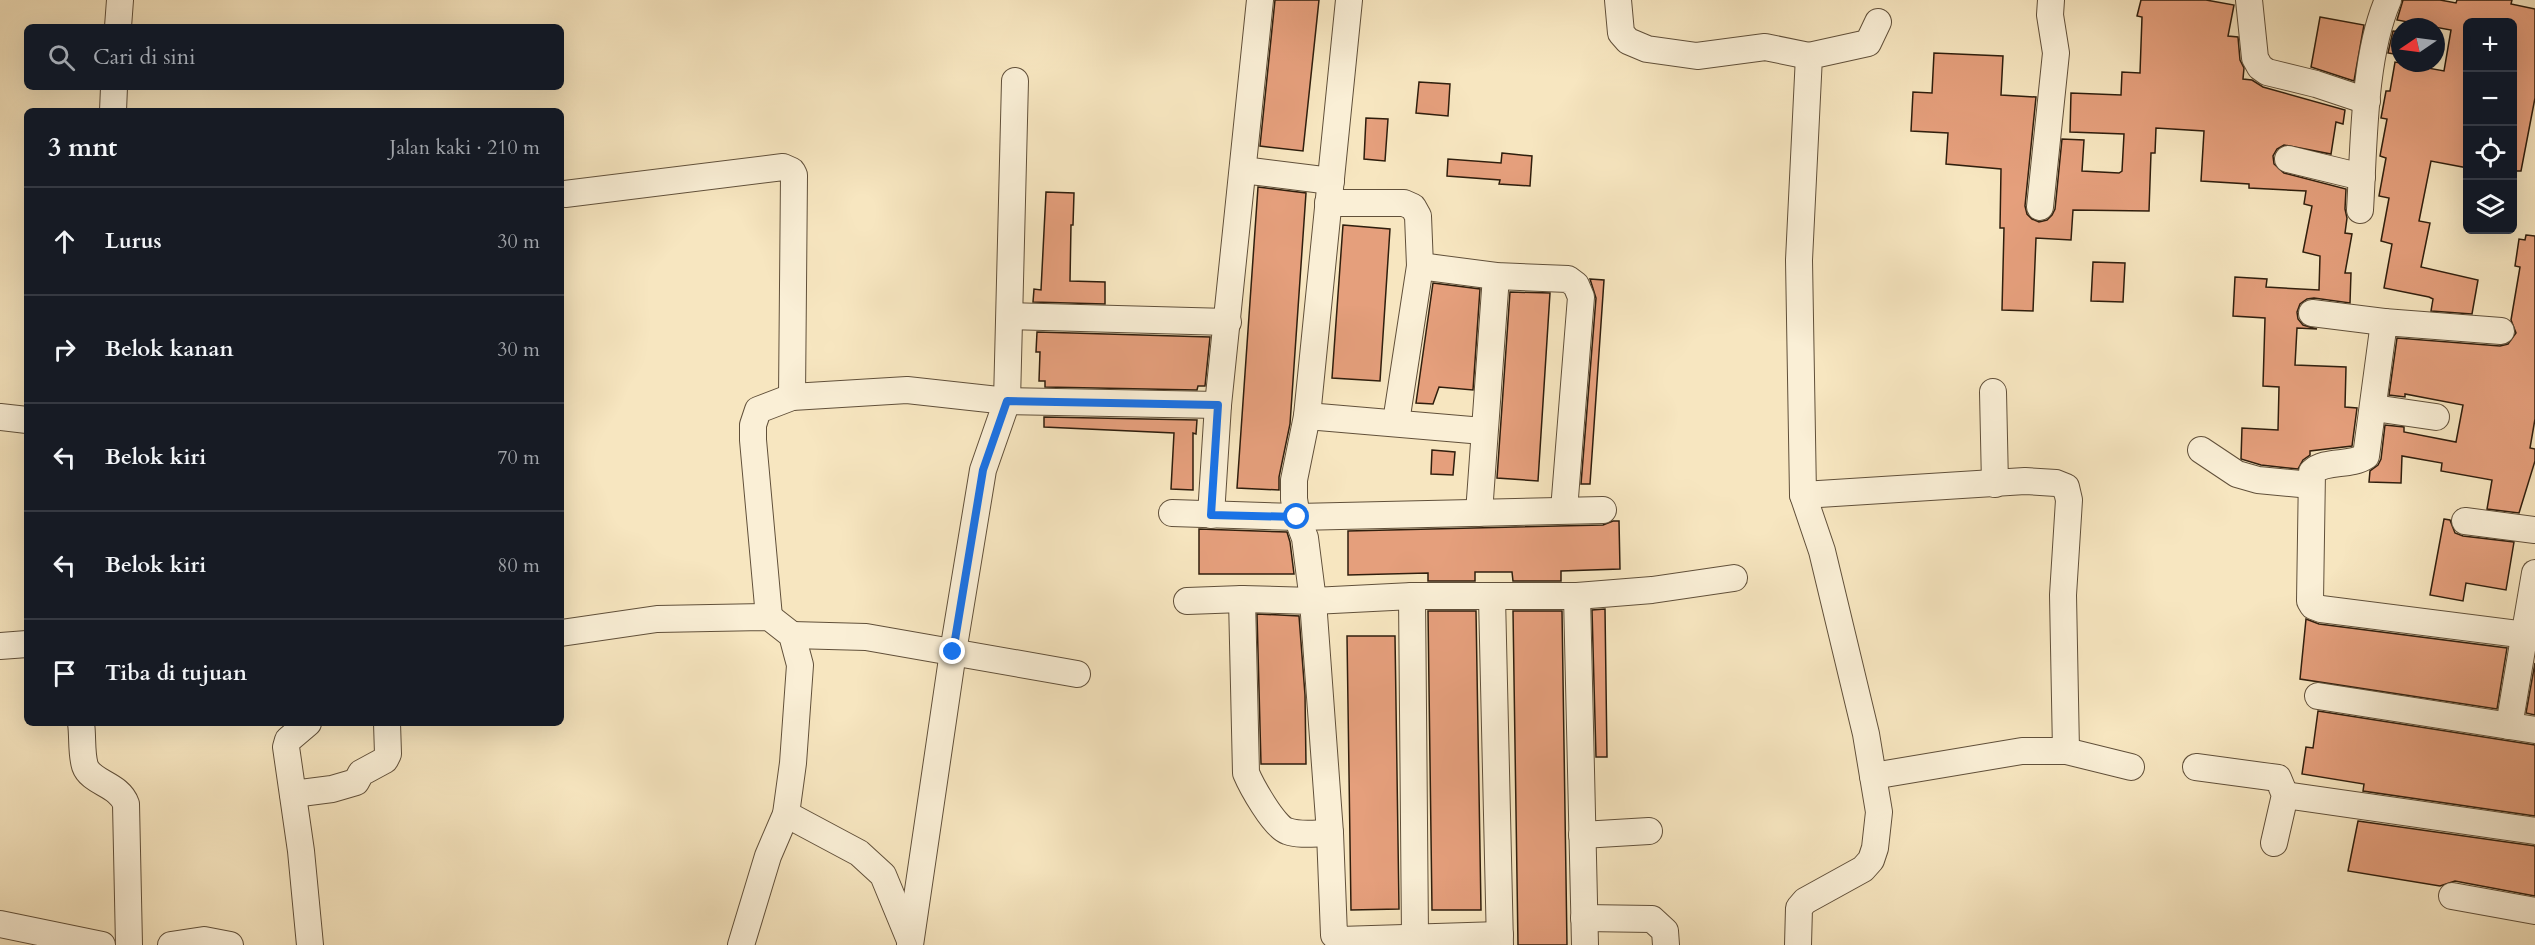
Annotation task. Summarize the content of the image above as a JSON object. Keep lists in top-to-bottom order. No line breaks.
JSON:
{"north":"left","page":{"map_buttons":["+","−"],"search":"Cari di sini","heading":["3 mnt","Jalan kaki · 210 m"],"list":[["Lurus","30 m"],["Belok kanan","30 m"],["Belok kiri","70 m"],["Belok kiri","80 m"],"Tiba di tujuan"]}}
